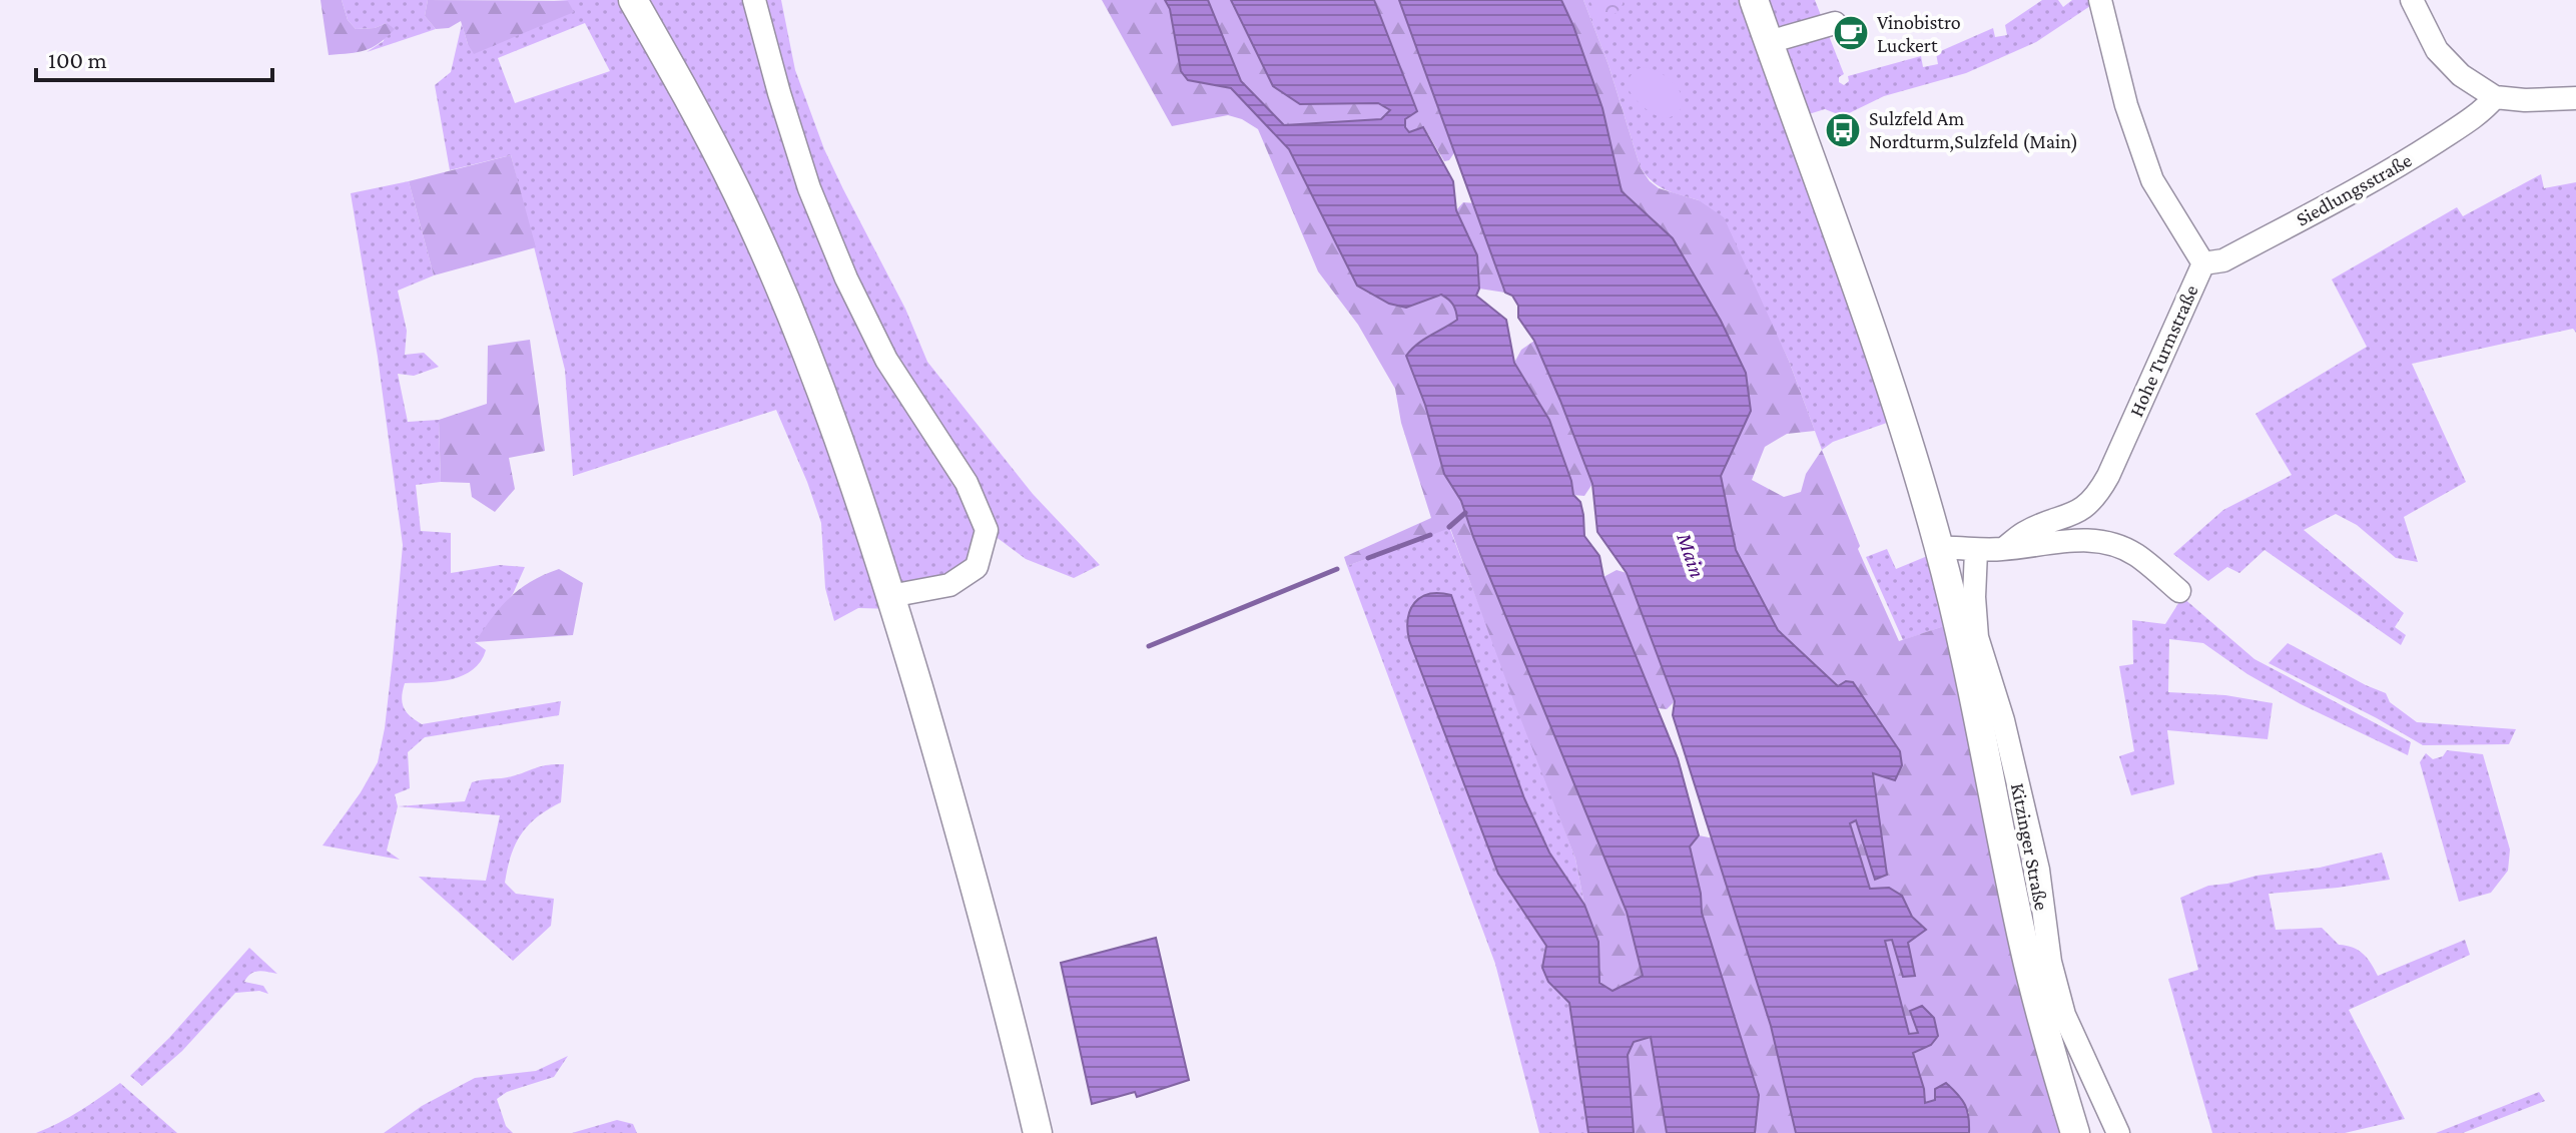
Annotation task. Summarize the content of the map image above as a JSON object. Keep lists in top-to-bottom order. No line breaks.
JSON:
{"streets":{"street":["Siedlungsstraße","Hohe Turmstraße","Kitzinger Straße"]},"crossings":[["Siedlungsstraße","Hohe Turmstraße"],["Hohe Turmstraße","Kitzinger Straße"]],"water":["Main"],"places":{"cafe":["Vinobistro Luckert"],"bus stop":["Sulzfeld Am Nordturm,Sulzfeld (Main)"]},"scale_bar":"100 m"}
